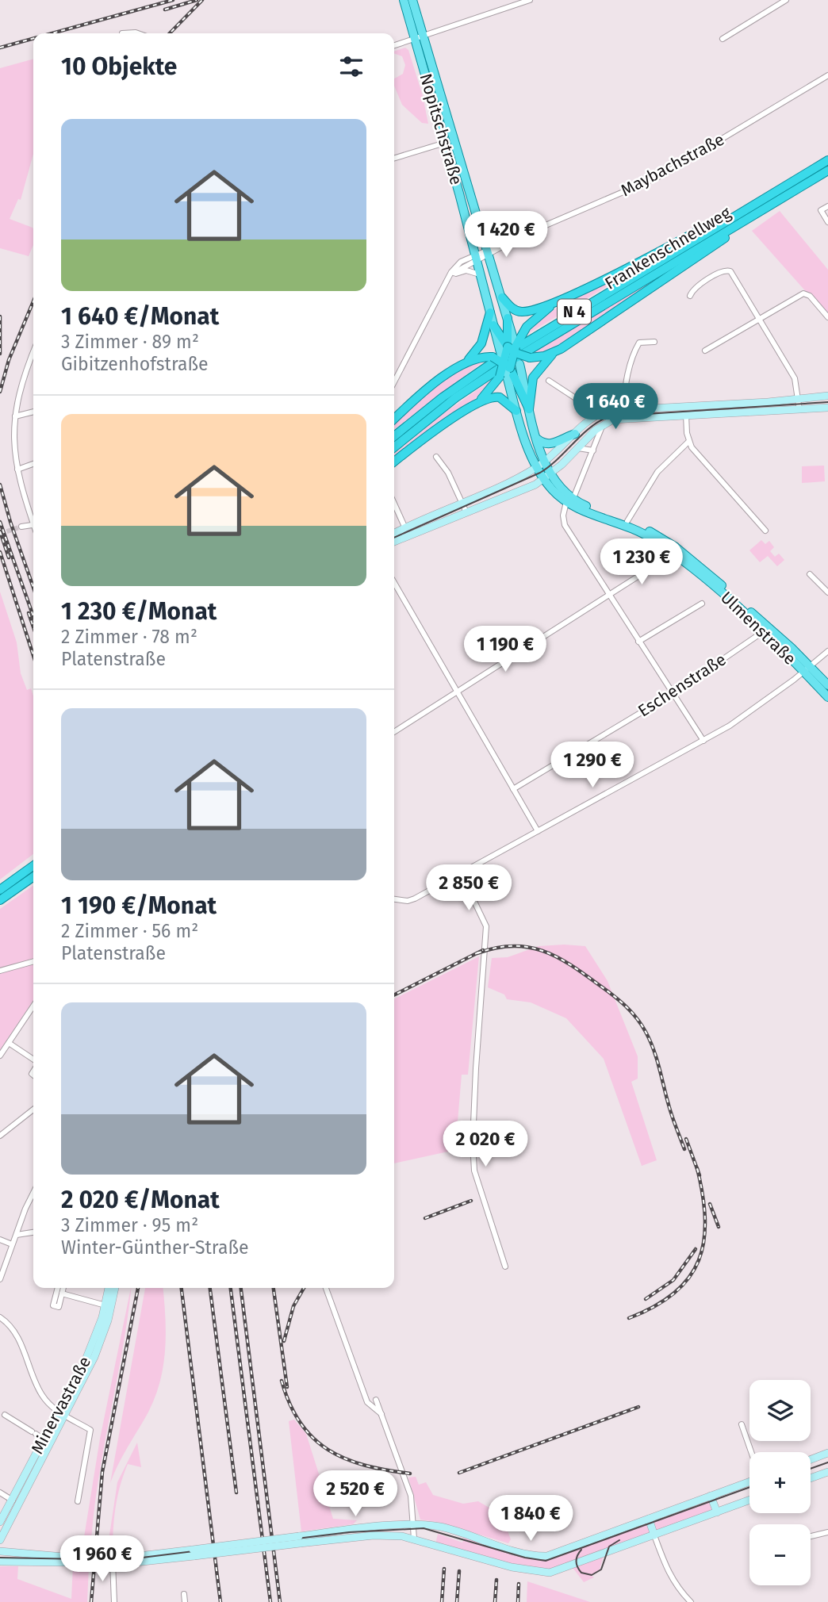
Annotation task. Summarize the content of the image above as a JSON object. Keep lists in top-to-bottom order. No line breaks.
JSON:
{"streets":{"highway":["Frankenschnellweg","N 4"],"main road":["Nopitschstraße","Ulmenstraße","Minervastraße"],"street":["Maybachstraße","Eschenstraße"]},"crossings":[["Nopitschstraße","Maybachstraße"],["Ulmenstraße","Eschenstraße"]],"page":{"heading":"10 Objekte","list":[{"name":"1 640 €/Monat","note":"3 Zimmer · 89 m² · Gibitzenhofstraße"},{"name":"1 230 €/Monat","note":"2 Zimmer · 78 m² · Platenstraße"},{"name":"1 190 €/Monat","note":"2 Zimmer · 56 m² · Platenstraße"},{"name":"2 020 €/Monat","note":"3 Zimmer · 95 m² · Winter-Günther-Straße"}],"price":["1 420 €","1 640 €","1 230 €","1 190 €","1 290 €","2 850 €","2 020 €","2 520 €","1 840 €","1 960 €"],"map_buttons":["+","−"]}}
